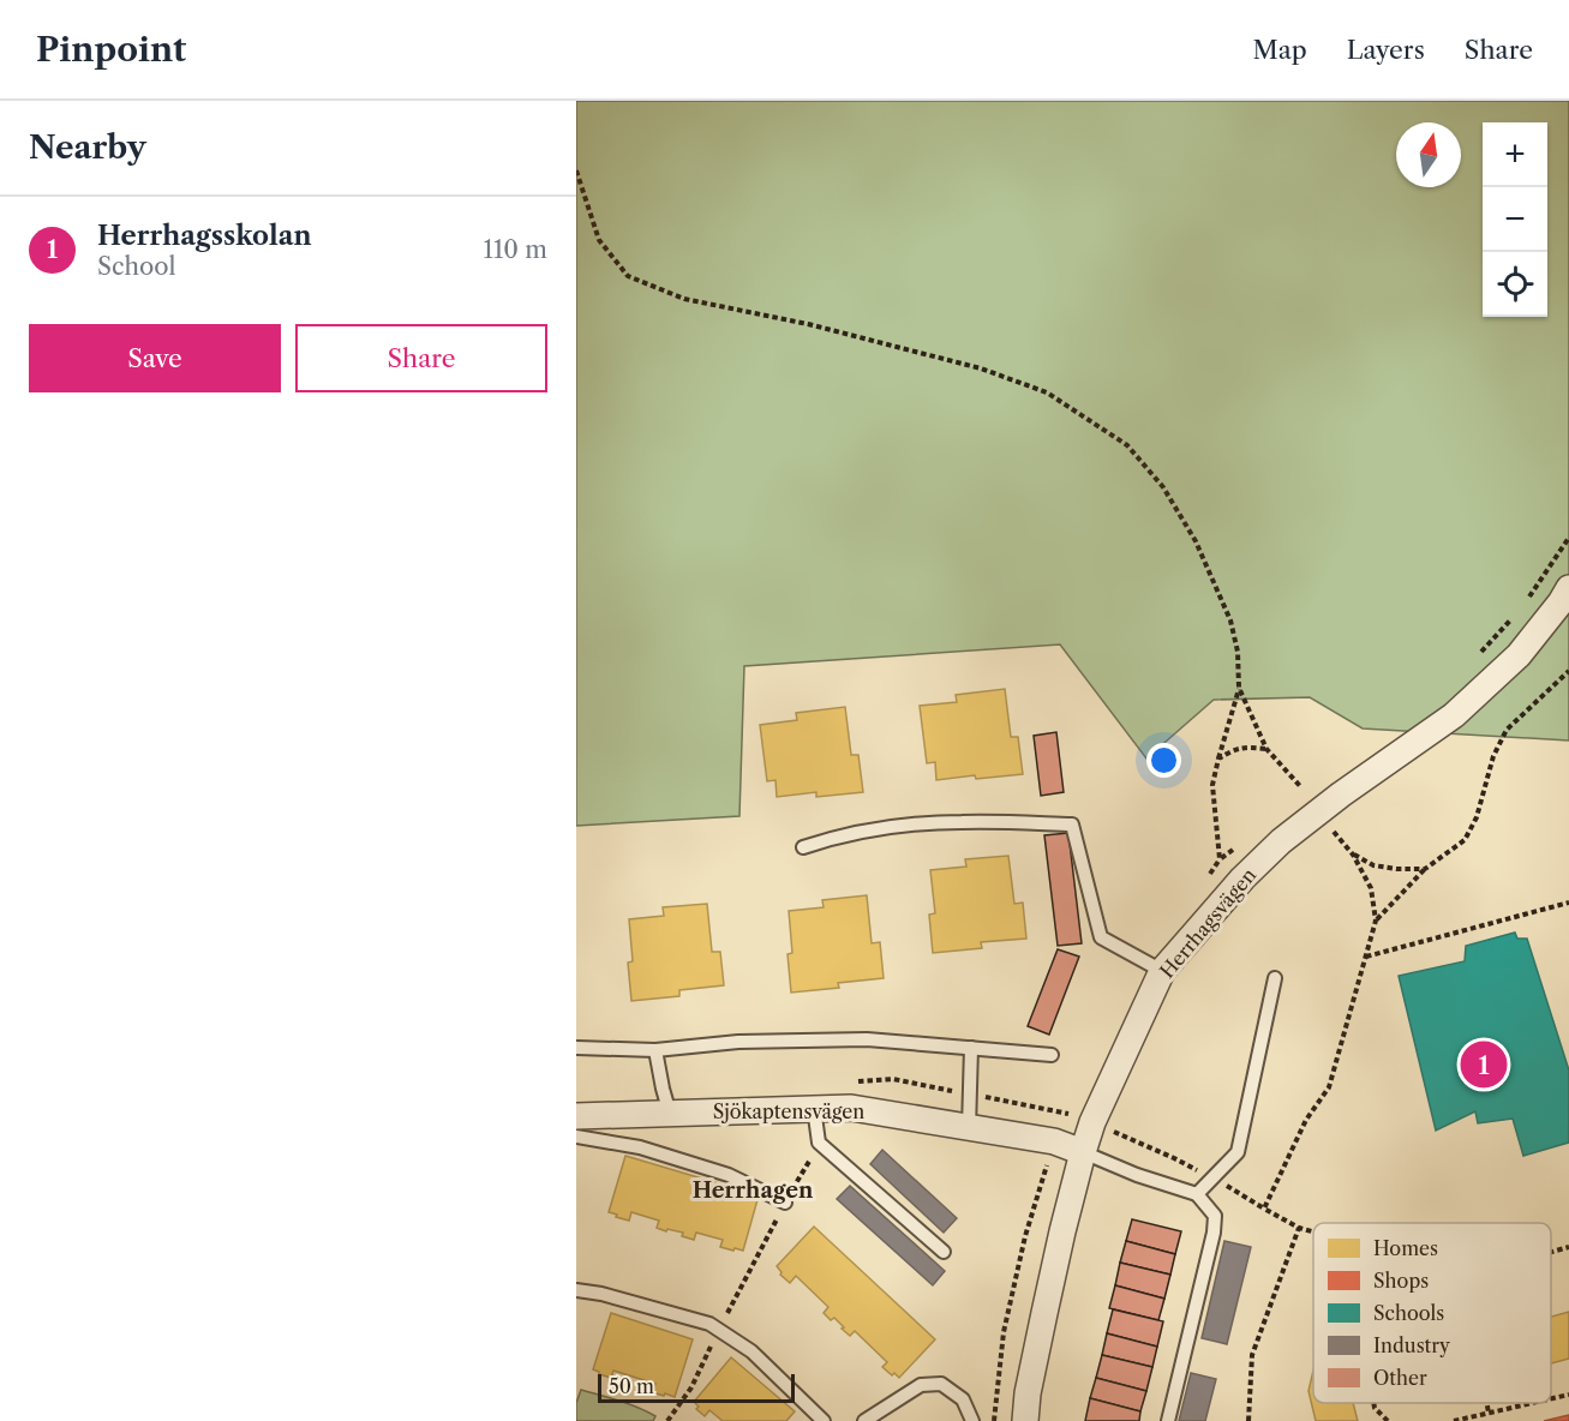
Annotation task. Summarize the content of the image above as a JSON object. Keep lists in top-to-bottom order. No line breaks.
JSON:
{"streets":{"street":["Herrhagsvägen","Sjökaptensvägen"]},"crossings":[["Herrhagsvägen","Sjökaptensvägen"]],"districts":["Herrhagen"],"legend":["Homes","Shops","Schools","Industry","Other"],"scale_bar":"50 m","north":"top","page":{"header":"Pinpoint","nav":["Map","Layers","Share"],"heading":"Nearby","map_buttons":["+","−"],"list":[{"mark":"1","name":"Herrhagsskolan","note":"School","value":"110 m"}],"buttons":["Save","Share"],"pins":"1","scale":"50 m"}}
